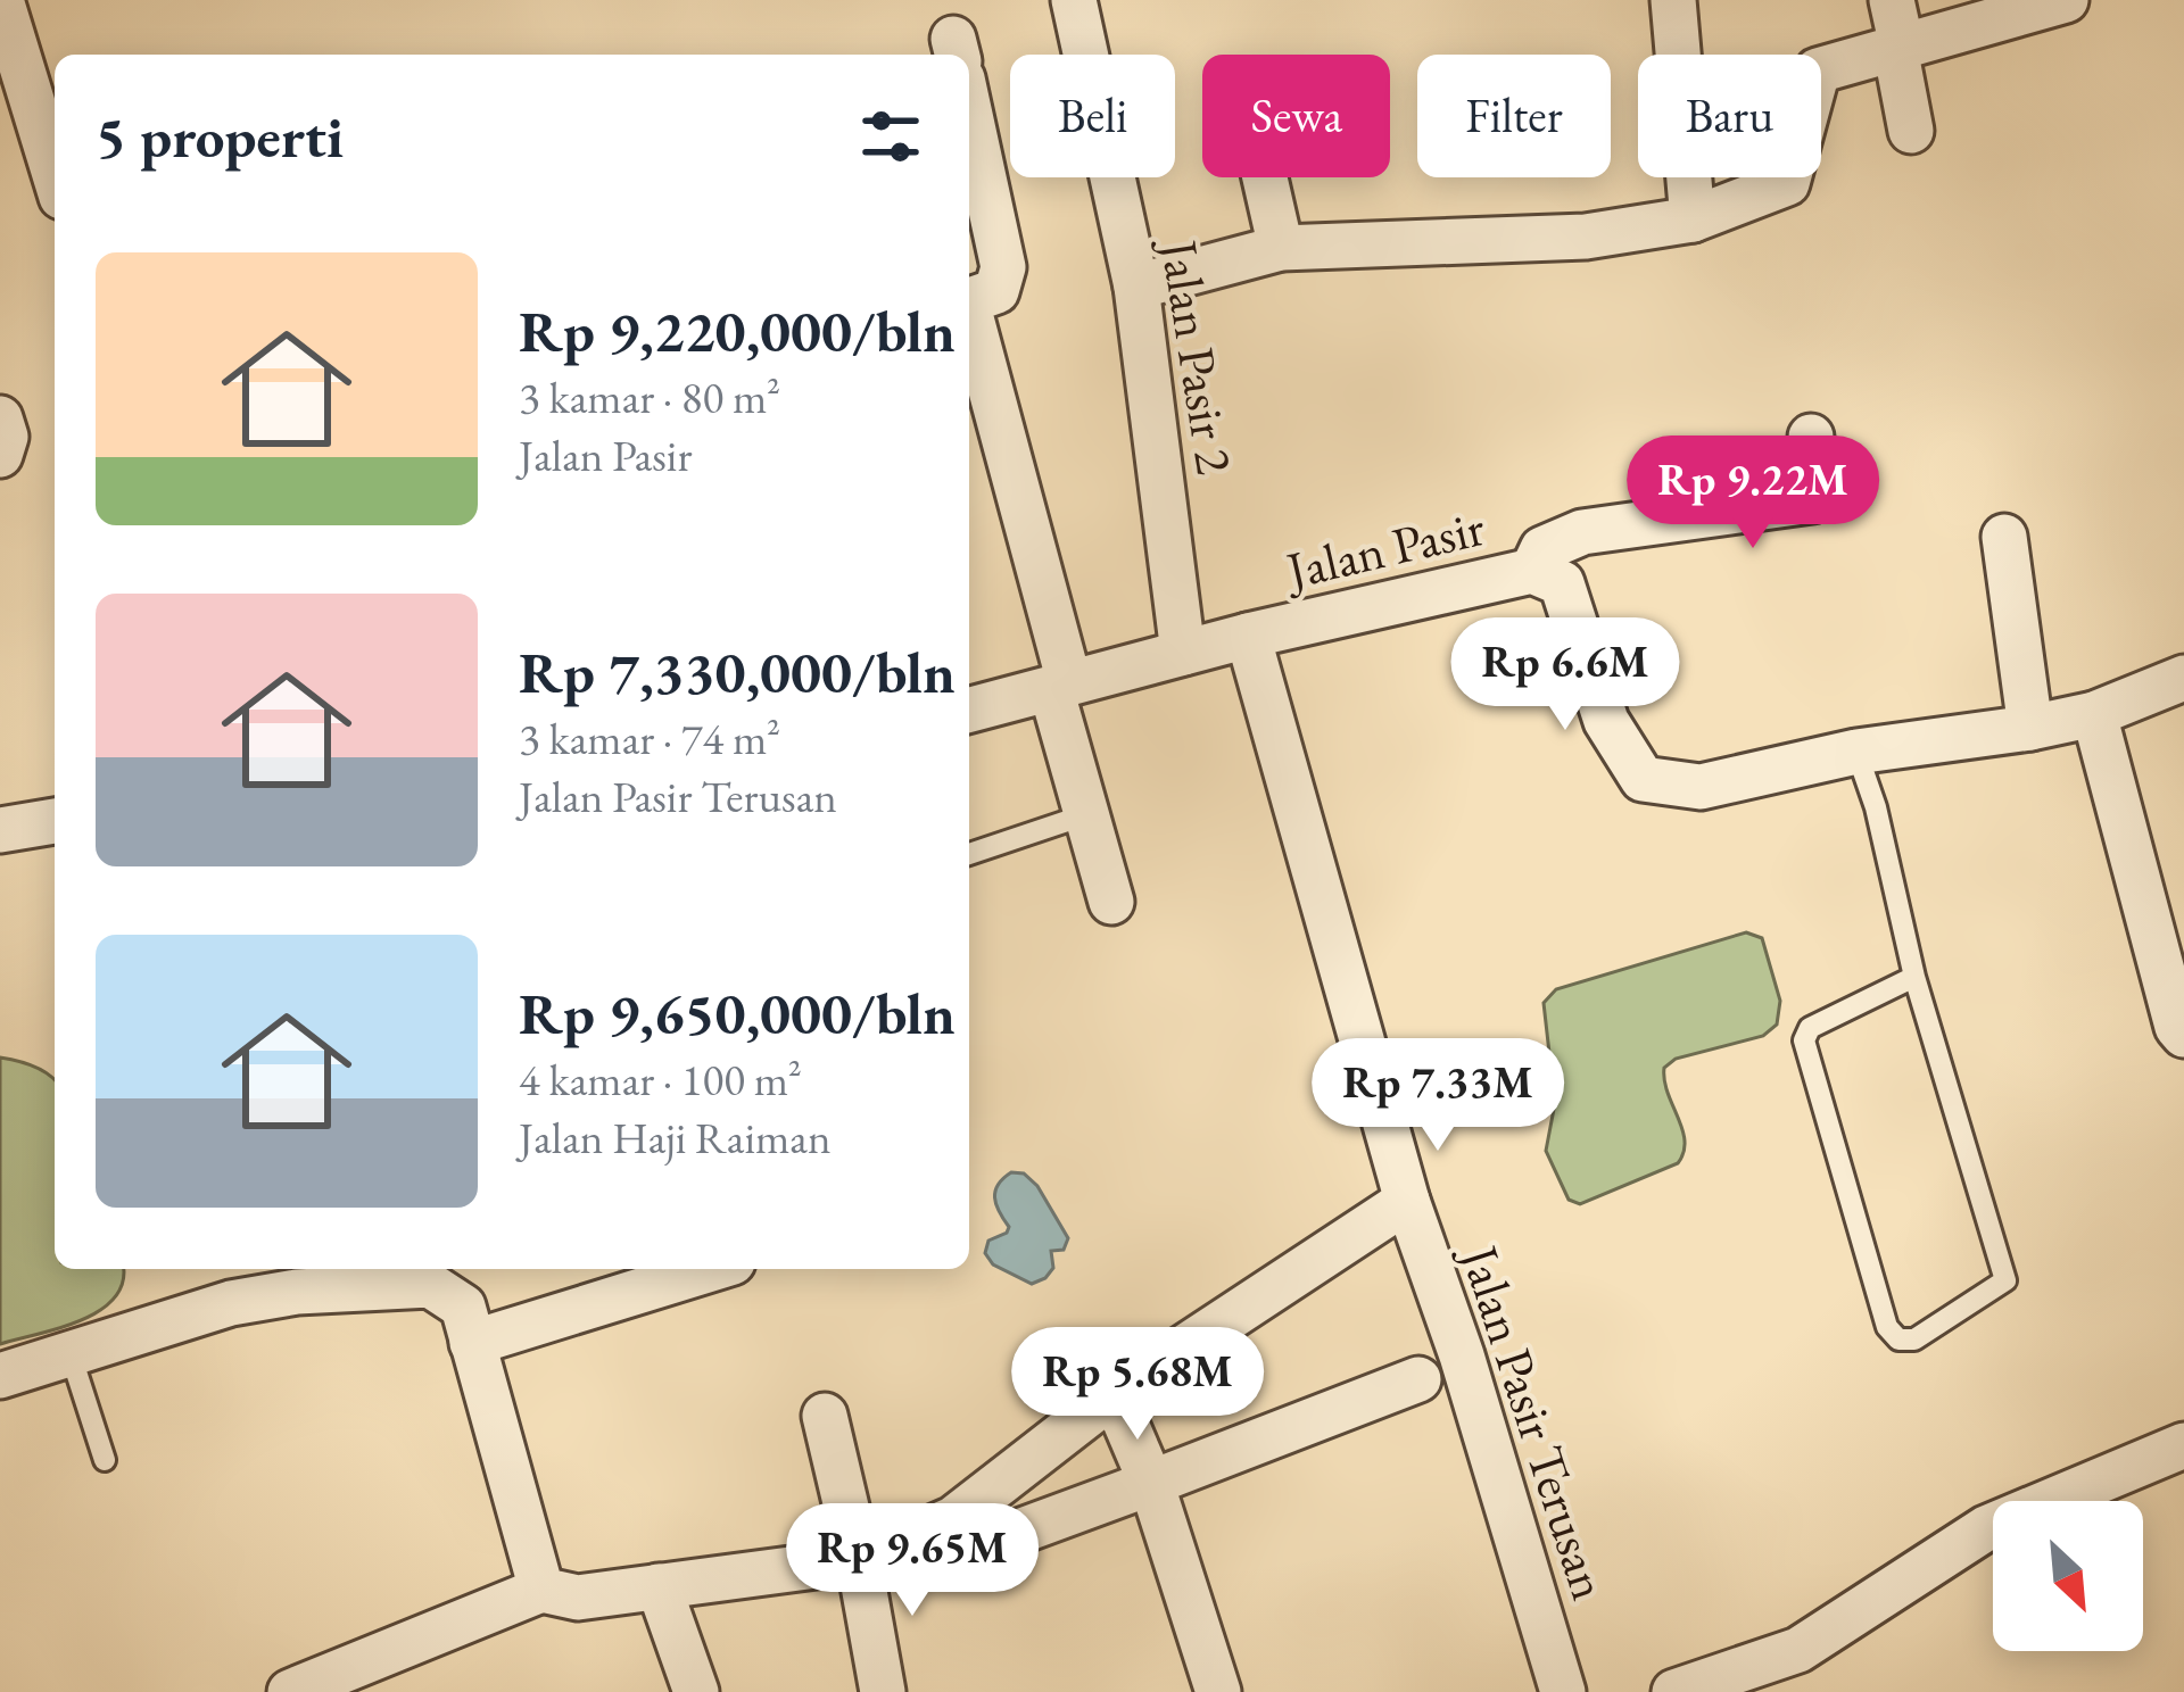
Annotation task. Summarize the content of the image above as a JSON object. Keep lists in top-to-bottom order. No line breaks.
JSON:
{"streets":{"street":["Jalan Pasir 2","Jalan Pasir","Jalan Pasir Terusan"]},"crossings":[["Jalan Pasir 2","Jalan Pasir"],["Jalan Pasir","Jalan Pasir Terusan"]],"north":"bottom right","page":{"chip":["Beli","Sewa","Filter","Baru"],"heading":"5 properti","list":[{"name":"Rp 9,220,000/bln","note":"3 kamar · 80 m² · Jalan Pasir"},{"name":"Rp 7,330,000/bln","note":"3 kamar · 74 m² · Jalan Pasir Terusan"},{"name":"Rp 9,650,000/bln","note":"4 kamar · 100 m² · Jalan Haji Raiman"}],"price":["Rp 9.22M","Rp 6.6M","Rp 7.33M","Rp 5.68M","Rp 9.65M"]}}
